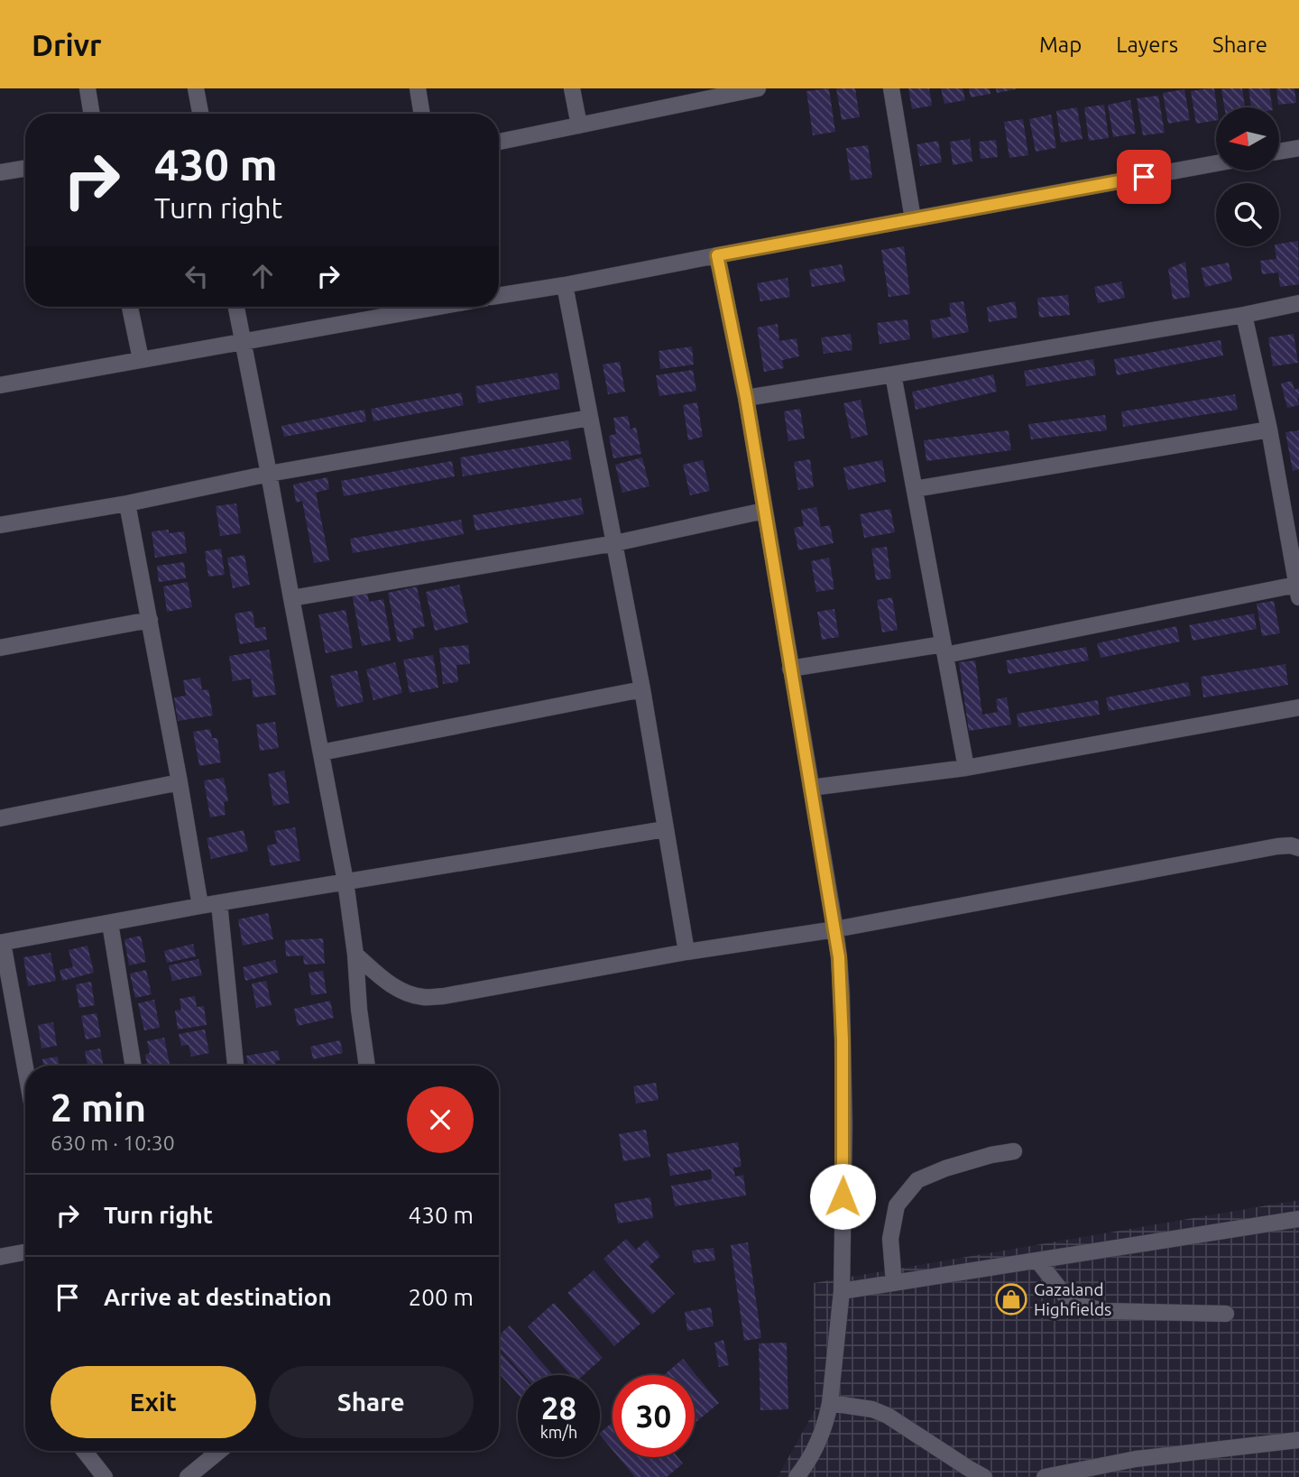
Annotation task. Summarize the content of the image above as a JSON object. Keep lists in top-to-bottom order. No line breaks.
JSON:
{"places":{"shop":["Gazaland Highfields"]},"north":"left","page":{"header":"Drivr","nav":["Map","Layers","Share"],"turn":["430 m","Turn right"],"heading":["2 min","630 m · 10:30"],"list":[{"name":"Turn right","value":"430 m"},{"name":"Arrive at destination","value":"200 m"}],"buttons":["Exit","Share"],"speed":"28 km/h","limit":"30"}}
